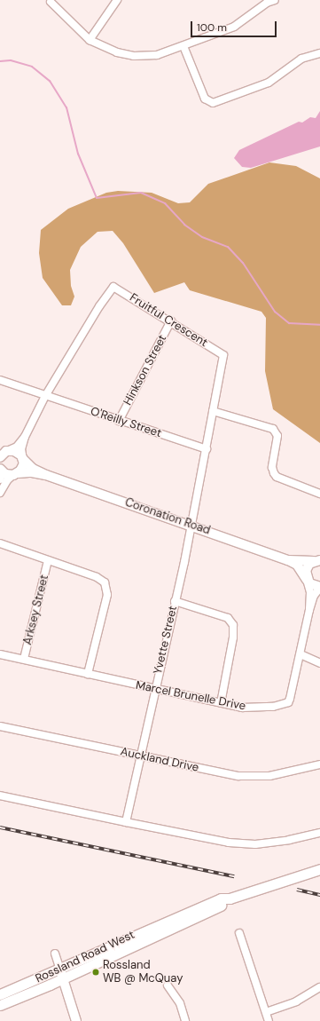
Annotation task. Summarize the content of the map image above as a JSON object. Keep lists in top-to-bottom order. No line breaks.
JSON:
{"streets":{"main road":["Rossland Road West"],"street":["Fruitful Crescent","Hinkson Street","O'Reilly Street","Coronation Road","Arksey Street","Yvette Street","Marcel Brunelle Drive","Auckland Drive"]},"crossings":[["Fruitful Crescent","Hinkson Street"],["Fruitful Crescent","O'Reilly Street"],["Fruitful Crescent","Coronation Road"],["Fruitful Crescent","Yvette Street"],["Hinkson Street","O'Reilly Street"],["Coronation Road","Yvette Street"],["Coronation Road","Marcel Brunelle Drive"],["Arksey Street","Marcel Brunelle Drive"],["Yvette Street","Marcel Brunelle Drive"],["Yvette Street","Auckland Drive"]],"places":["Rossland WB @ McQuay"],"scale_bar":"100 m"}
